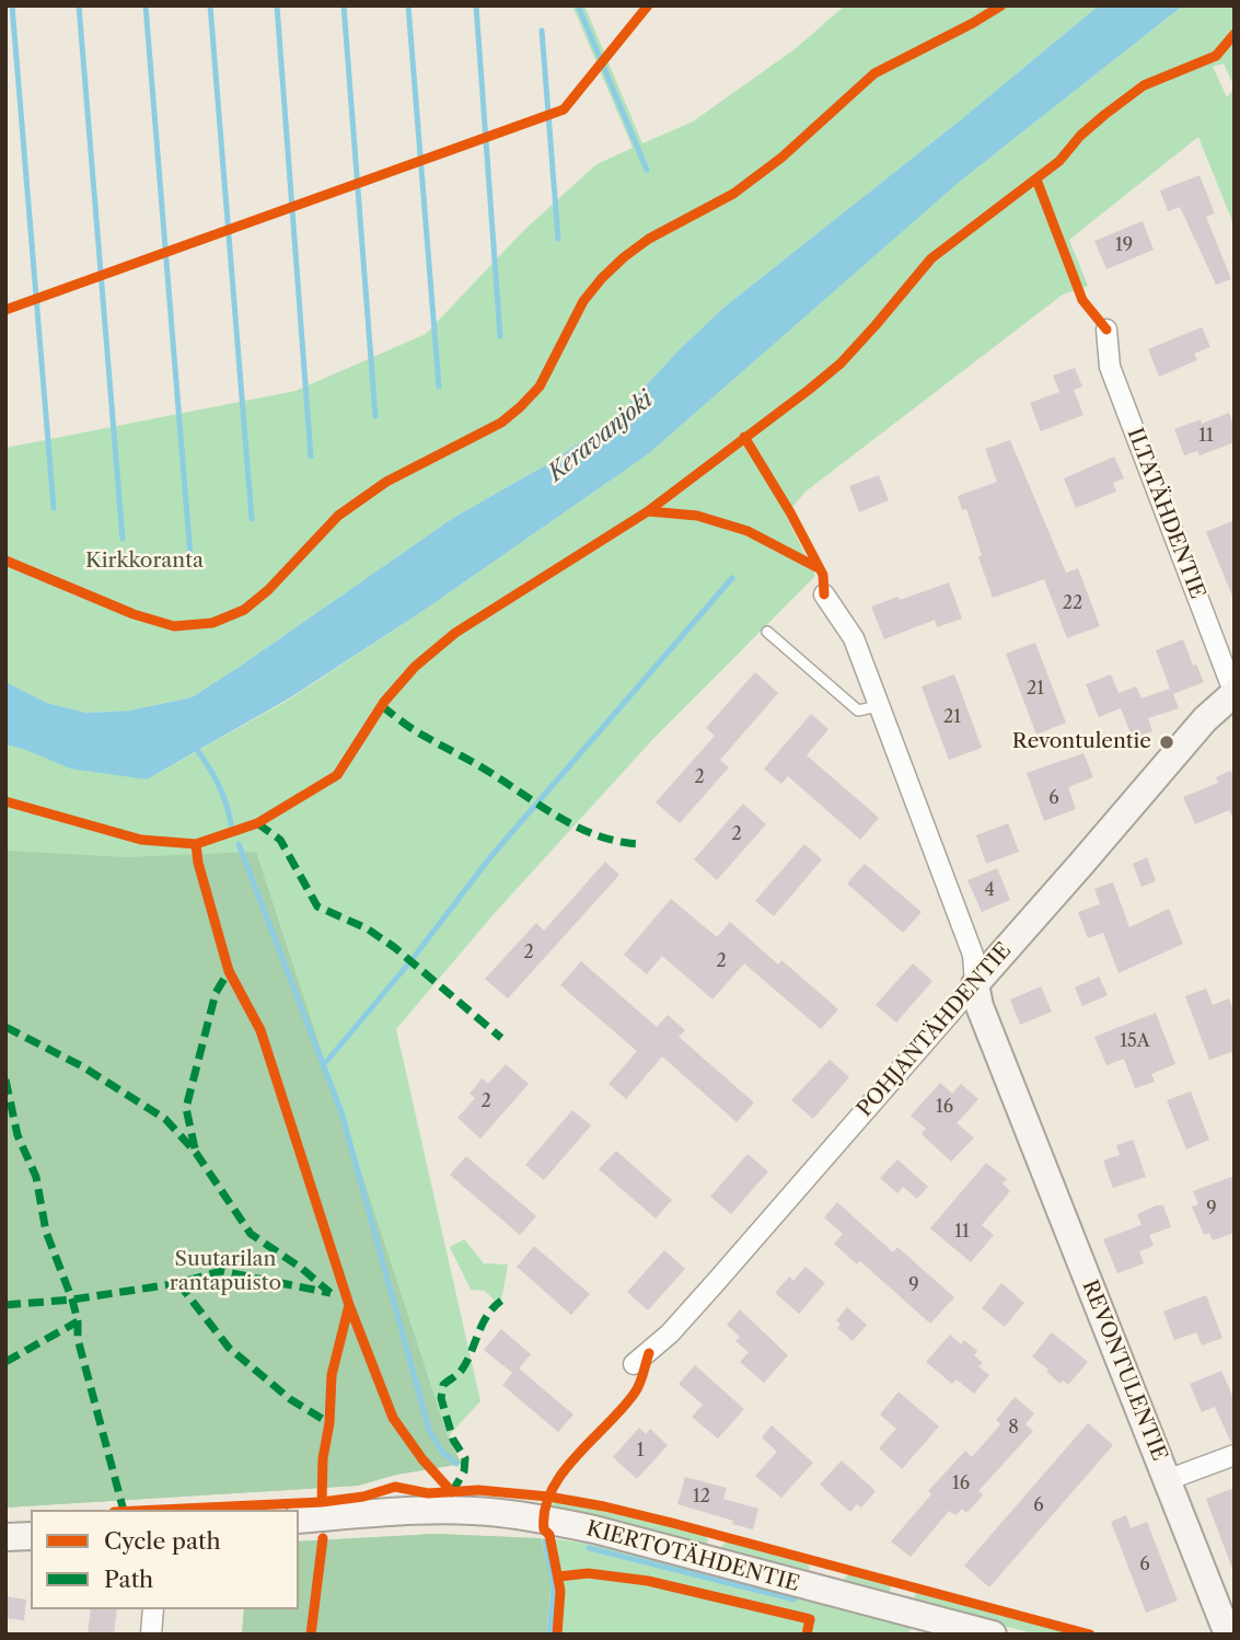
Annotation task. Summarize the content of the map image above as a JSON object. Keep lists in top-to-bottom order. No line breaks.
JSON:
{"streets":{"street":["ILTATÄHDENTIE","POHJANTÄHDENTIE","REVONTULENTIE","KIERTOTÄHDENTIE"]},"crossings":[["ILTATÄHDENTIE","POHJANTÄHDENTIE"],["POHJANTÄHDENTIE","REVONTULENTIE"]],"water":["Keravanjoki"],"parks":["Kirkkoranta","Suutarilan rantapuisto"],"places":["Revontulentie"],"house_numbers":["19","11","22","21","21","2","6","2","4","2","2","15A","2","16","9","11","9","8","1","16","12","6","6"],"legend":["Cycle path","Path"]}
